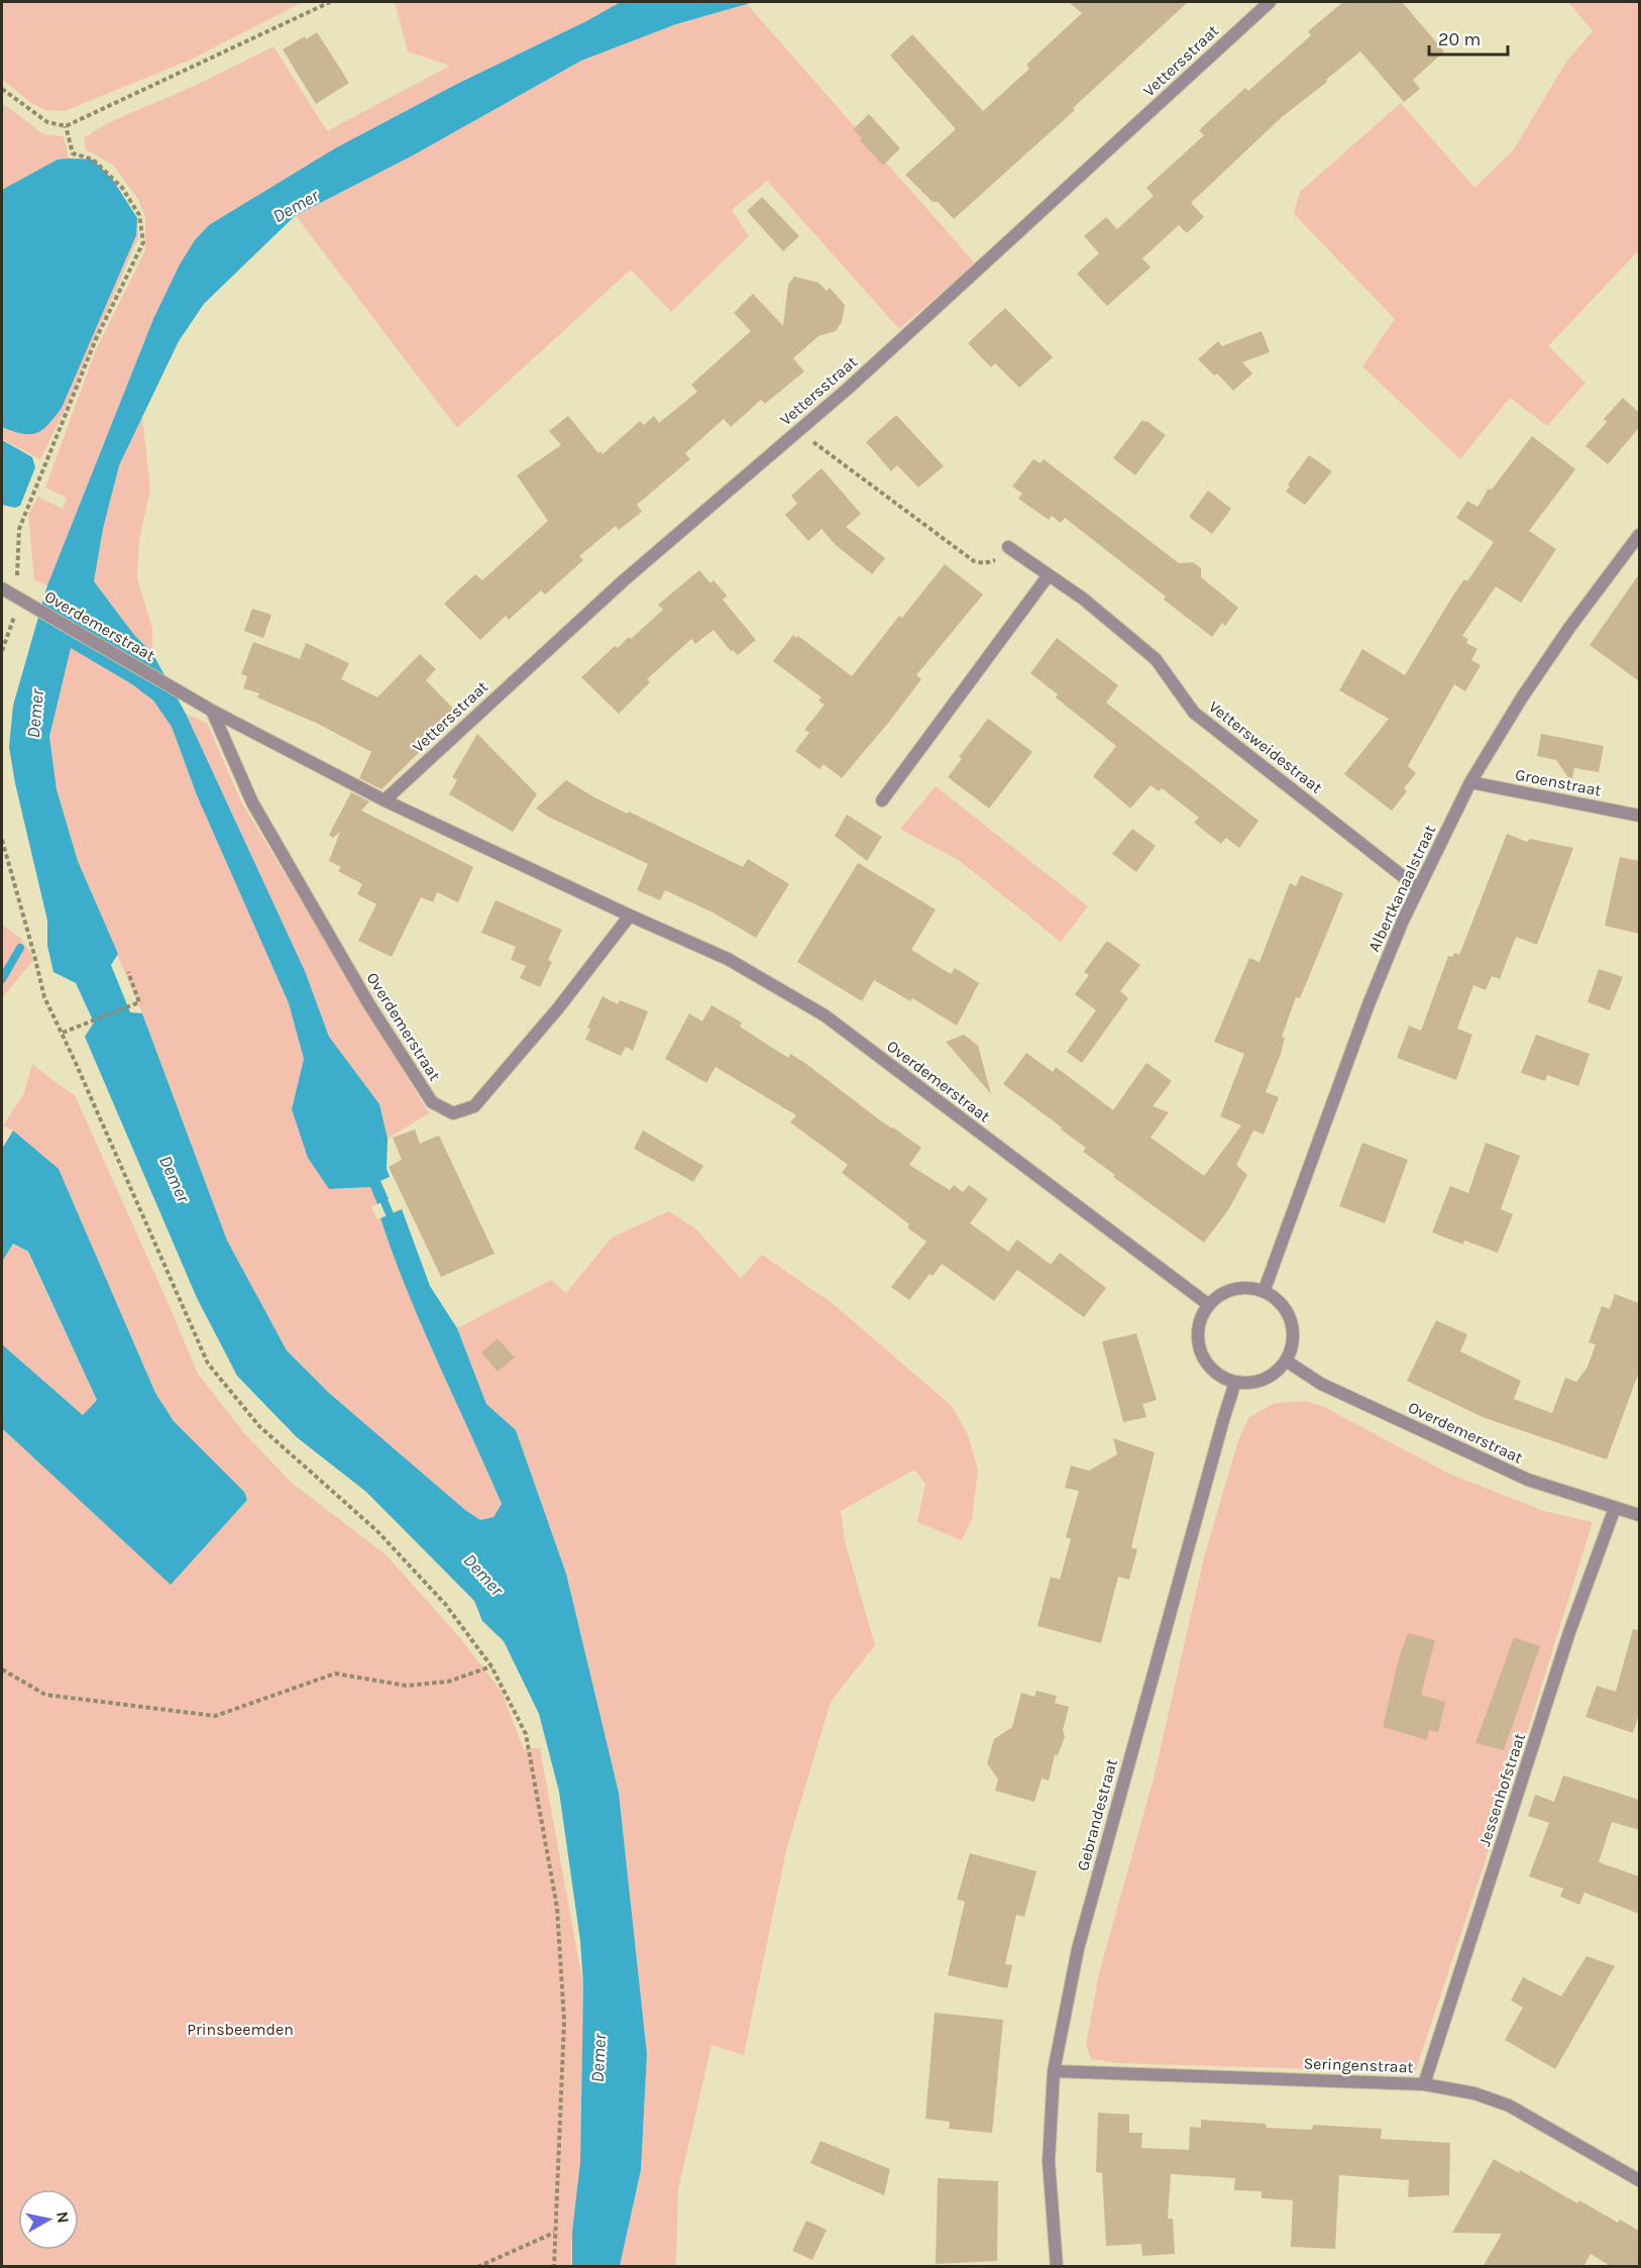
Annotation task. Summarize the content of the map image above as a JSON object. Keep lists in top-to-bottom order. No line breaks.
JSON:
{"streets":{"street":["Vettersstraat","Overdemerstraat","Vettersweidestraat","Groenstraat","Albertkanaalstraat","Jessenhofstraat","Gebrandestraat","Seringenstraat"]},"crossings":[["Vettersstraat","Overdemerstraat"],["Overdemerstraat","Albertkanaalstraat"],["Overdemerstraat","Jessenhofstraat"],["Overdemerstraat","Gebrandestraat"],["Vettersweidestraat","Albertkanaalstraat"],["Groenstraat","Albertkanaalstraat"],["Albertkanaalstraat","Gebrandestraat"],["Jessenhofstraat","Seringenstraat"],["Gebrandestraat","Seringenstraat"]],"water":["Demer"],"parks":["Prinsbeemden"],"scale_bar":"20 m","north":"right"}
